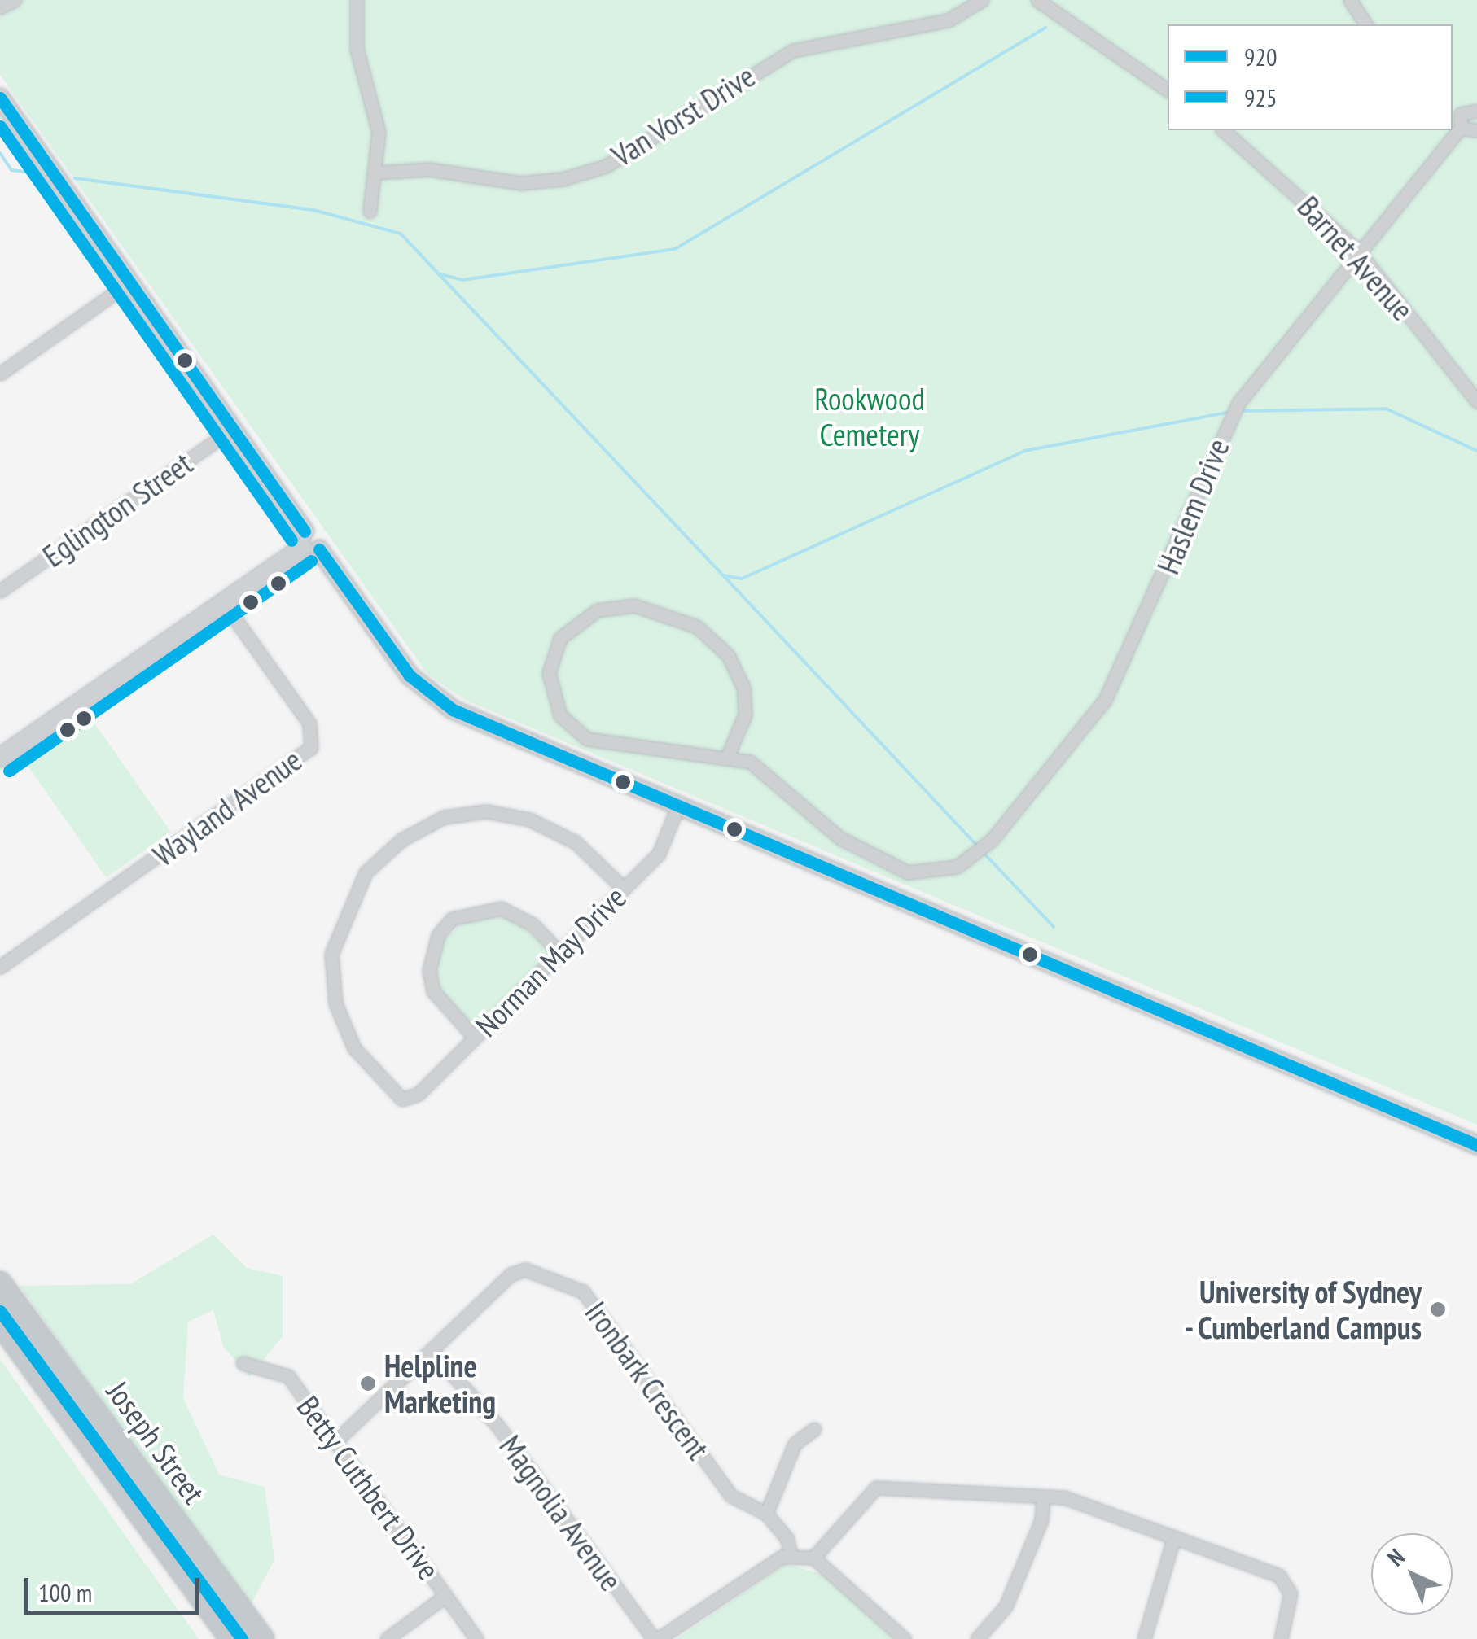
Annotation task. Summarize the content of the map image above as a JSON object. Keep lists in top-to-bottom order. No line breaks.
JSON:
{"streets":{"highway":["Joseph Street"],"street":["Van Vorst Drive","Barnet Avenue","Haslem Drive","Eglington Street","Wayland Avenue","Norman May Drive","Ironbark Crescent","Betty Cuthbert Drive","Magnolia Avenue"]},"crossings":[["Barnet Avenue","Haslem Drive"],["Ironbark Crescent","Betty Cuthbert Drive"],["Ironbark Crescent","Magnolia Avenue"]],"parks":["Rookwood Cemetery"],"places":["University of Sydney - Cumberland Campus","Helpline Marketing"],"lines":["transit line 920","transit line 925"],"legend":["920","925"],"scale_bar":"100 m","north":"top left"}
